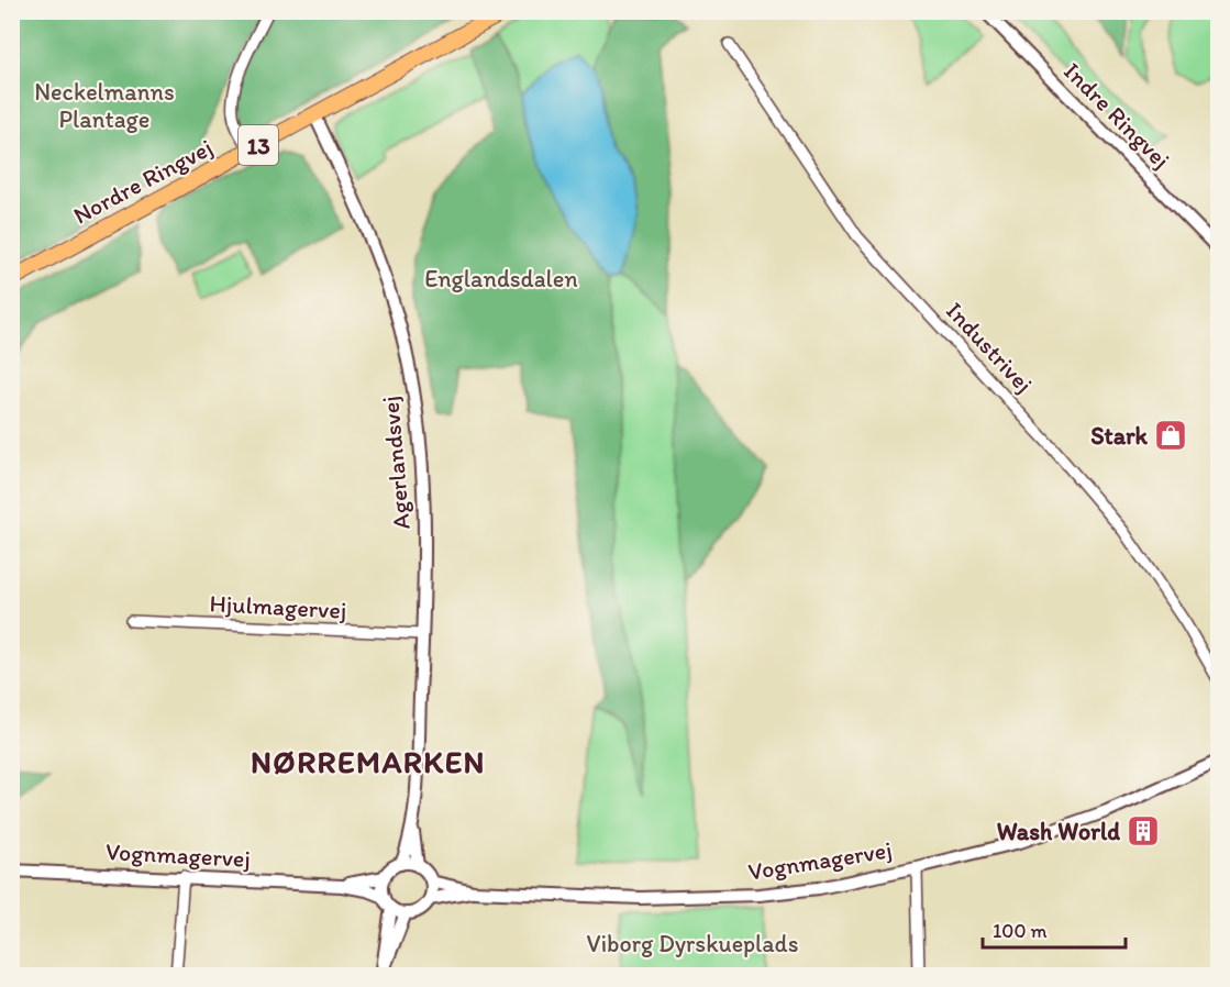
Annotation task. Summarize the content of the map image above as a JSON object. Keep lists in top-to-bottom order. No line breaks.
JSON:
{"streets":{"main road":["13","Nordre Ringvej"],"street":["Indre Ringvej","Industrivej","Agerlandsvej","Hjulmagervej","Vognmagervej"]},"crossings":[["Nordre Ringvej","Agerlandsvej"],["Agerlandsvej","Hjulmagervej"],["Agerlandsvej","Vognmagervej"]],"districts":["NØRREMARKEN"],"parks":["Neckelmanns Plantage","Englandsdalen","Viborg Dyrskueplads"],"places":{"shop":["Stark"],"building":["Wash World"]},"scale_bar":"100 m"}
